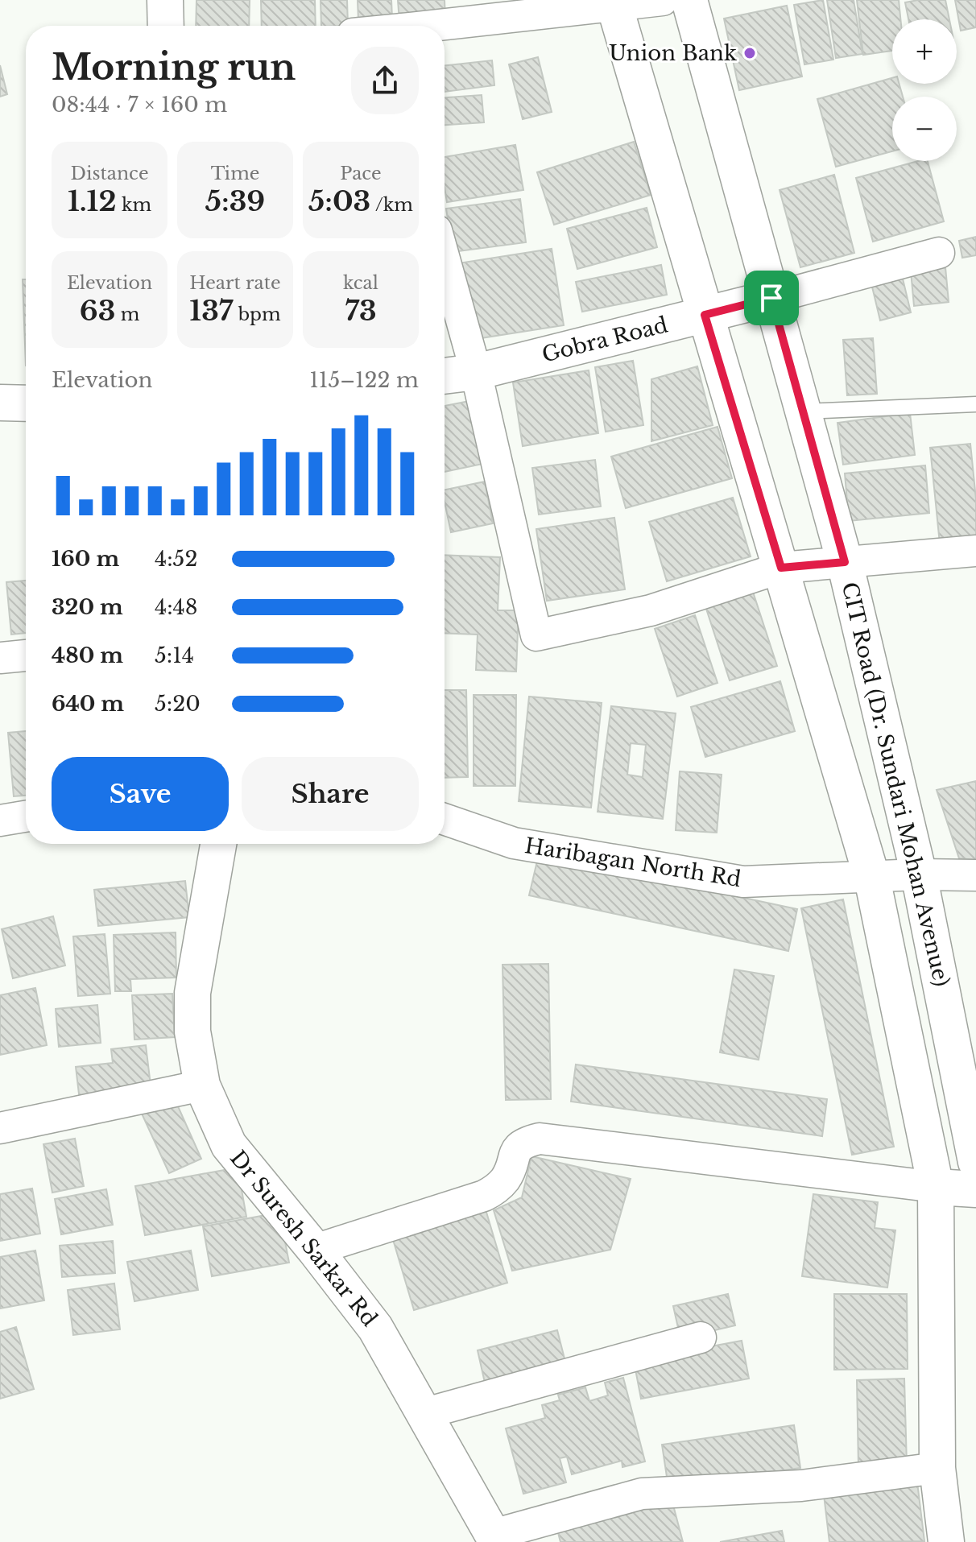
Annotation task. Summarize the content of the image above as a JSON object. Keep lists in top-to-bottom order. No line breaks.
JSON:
{"streets":{"main road":["Gobra Road","CIT Road (Dr. Sundari Mohan Avenue)","Dr Suresh Sarkar Rd"],"street":["Haribagan North Rd"]},"crossings":[["Gobra Road","CIT Road (Dr. Sundari Mohan Avenue)"],["CIT Road (Dr. Sundari Mohan Avenue)","Haribagan North Rd"]],"places":["Union Bank"],"page":{"map_buttons":["+","−"],"heading":["Morning run","08:44 · 7 × 160 m"],"stats":[["Distance","1.12 km"],["Time","5:39"],["Pace","5:03 /km"],["Elevation","63 m"],["Heart rate","137 bpm"],["kcal","73"]],"chart":["Elevation","115–122 m"],"list":[{"name":"160 m","note":"4:52"},{"name":"320 m","note":"4:48"},{"name":"480 m","note":"5:14"},{"name":"640 m","note":"5:20"}],"buttons":["Save","Share"]}}
